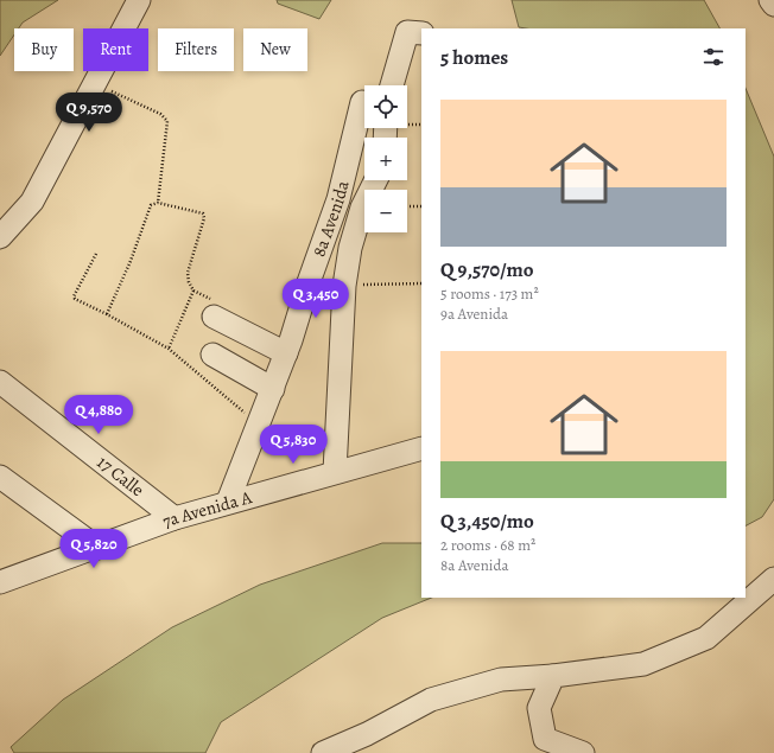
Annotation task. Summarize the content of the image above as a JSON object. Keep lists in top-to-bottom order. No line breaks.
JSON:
{"streets":{"street":["8a Avenida","17 Calle","7a Avenida A"]},"crossings":[["8a Avenida","7a Avenida A"],["17 Calle","7a Avenida A"]],"page":{"chip":["Buy","Rent","Filters","New"],"heading":"5 homes","map_buttons":["+","−"],"list":[{"name":"Q 9,570/mo","note":"5 rooms · 173 m² · 9a Avenida"},{"name":"Q 3,450/mo","note":"2 rooms · 68 m² · 8a Avenida"}],"price":["Q 9,570","Q 3,450","Q 4,880","Q 5,830","Q 5,820"]}}
